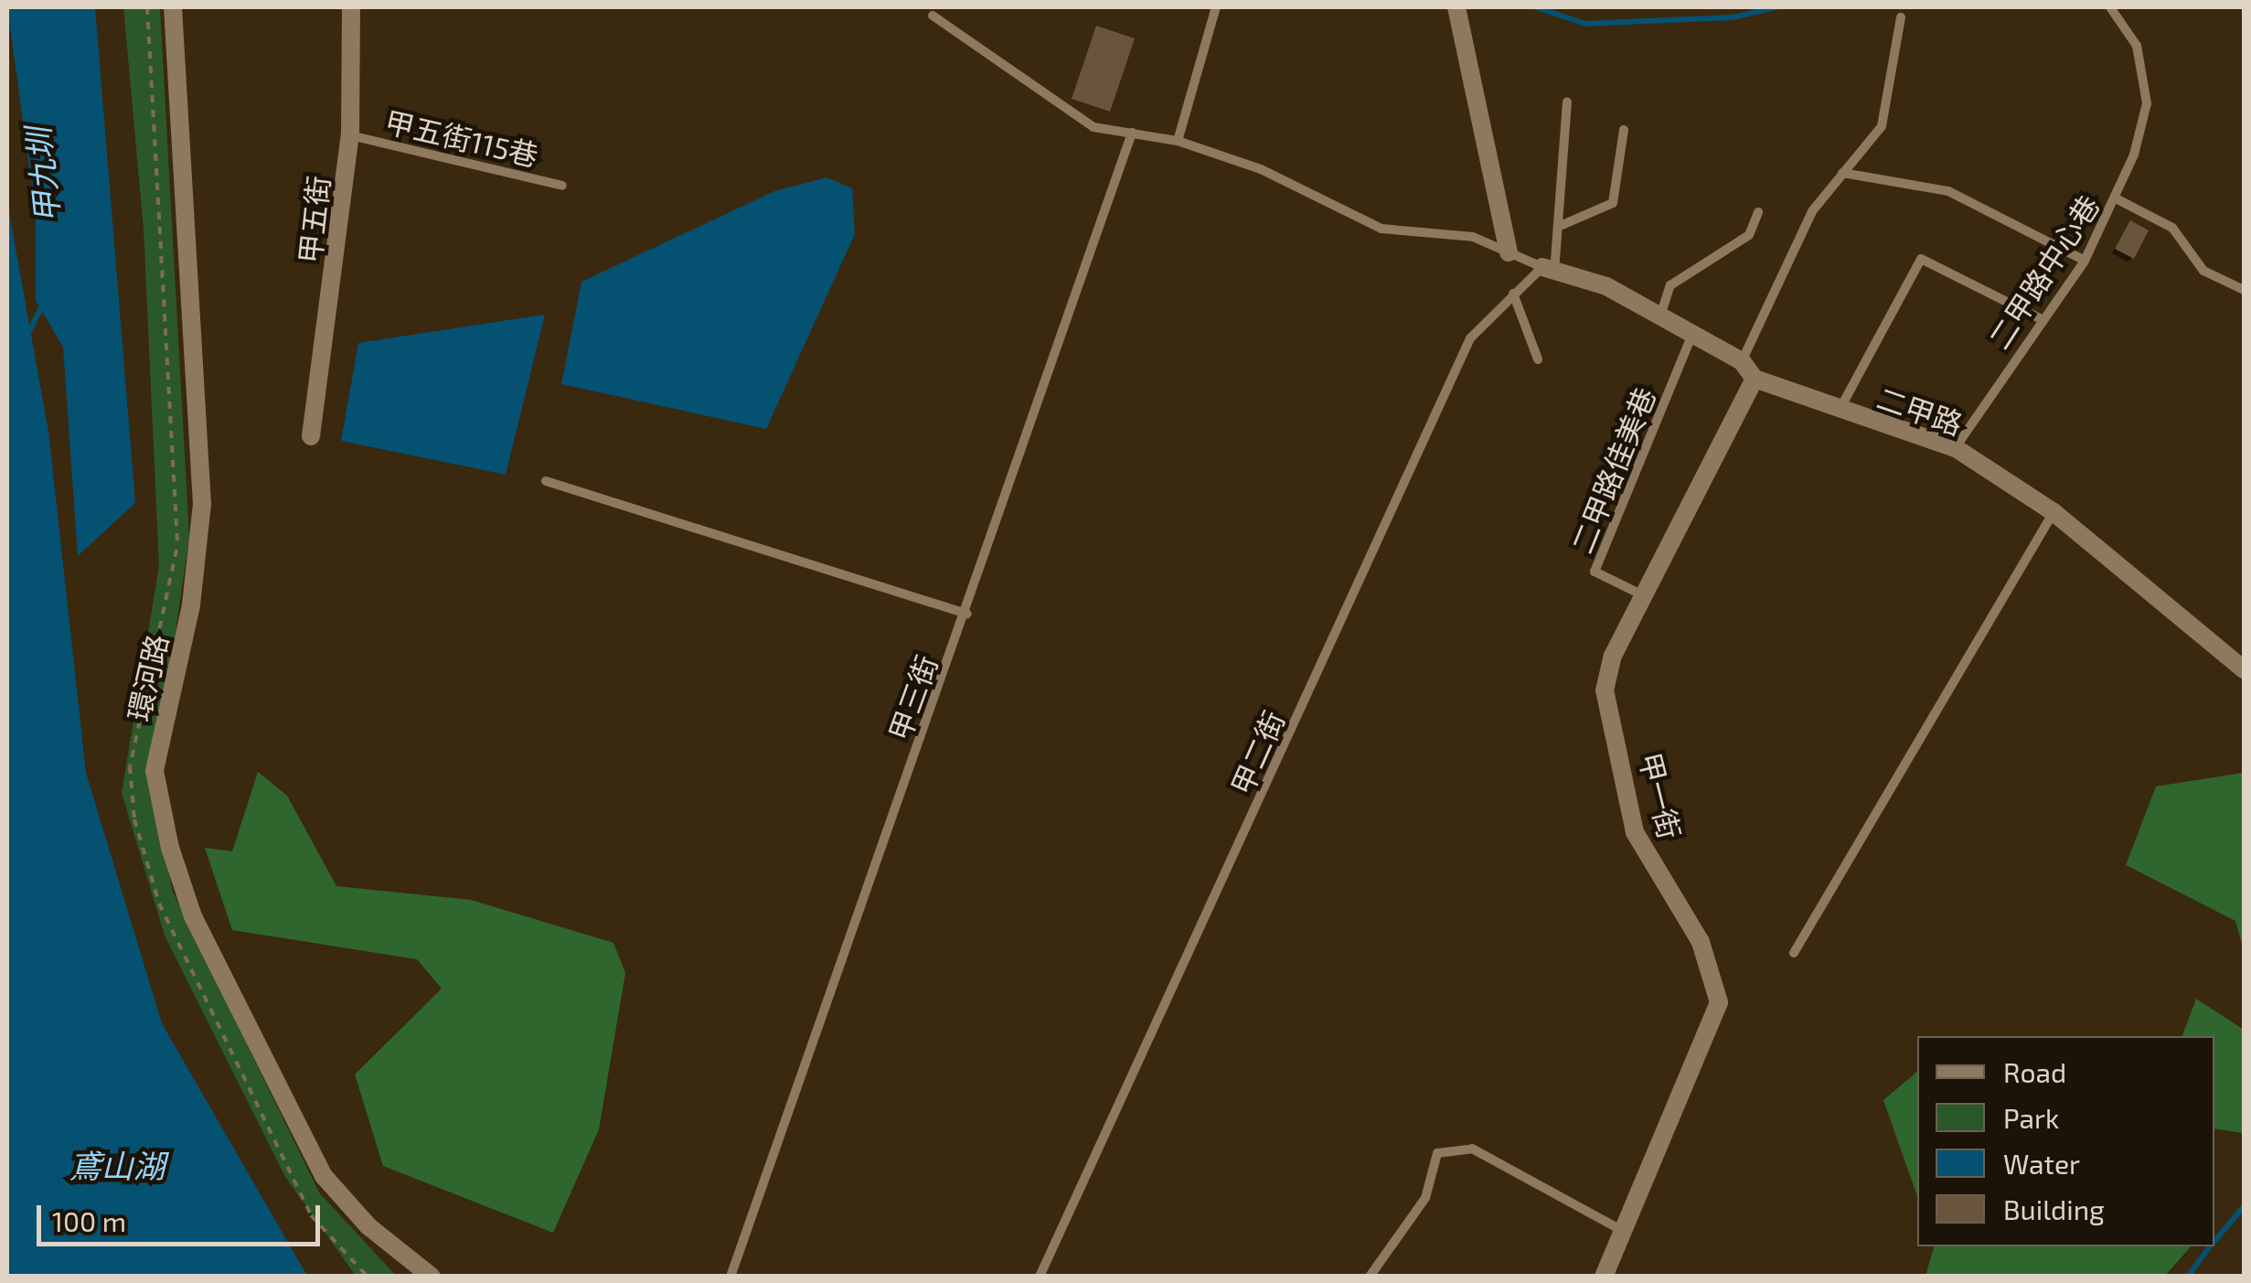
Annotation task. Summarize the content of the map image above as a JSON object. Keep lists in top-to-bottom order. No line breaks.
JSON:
{"streets":{"street":["甲五街","二甲路","環河路","甲一街"],"lane":["甲五街115巷","二甲路中心巷","二甲路佳美巷","甲三街","甲二街"]},"crossings":[["甲五街115巷","甲五街"],["二甲路中心巷","二甲路"],["二甲路","甲一街"],["二甲路佳美巷","甲一街"]],"water":["甲九圳","鳶山湖"],"legend":["Road","Park","Water","Building"],"scale_bar":"100 m"}
